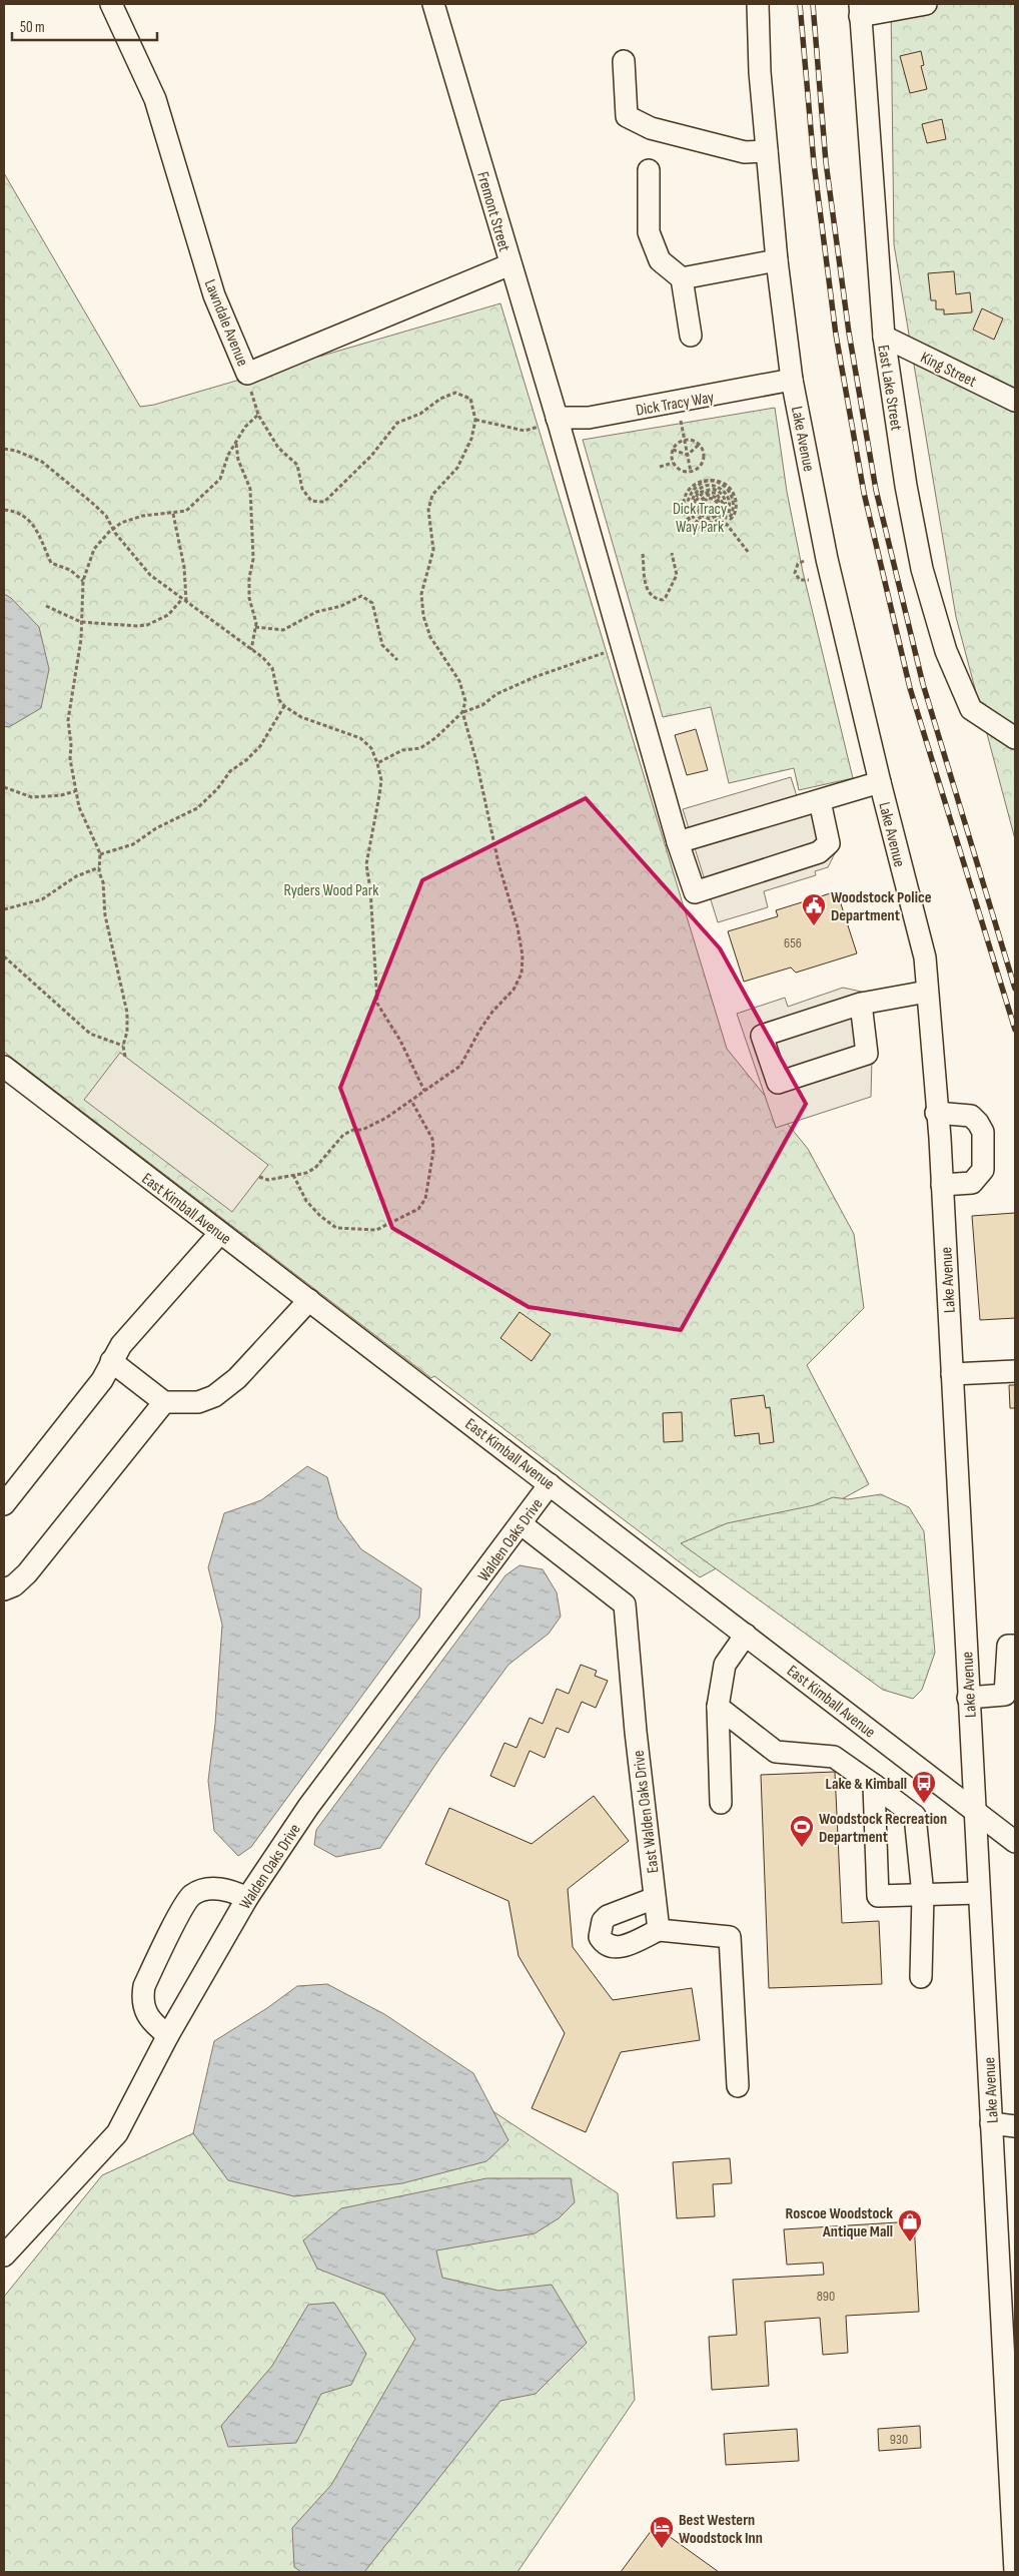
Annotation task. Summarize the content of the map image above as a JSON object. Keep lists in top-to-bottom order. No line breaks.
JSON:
{"streets":{"street":["Fremont Street","Lawndale Avenue","King Street","East Lake Street","Dick Tracy Way","Lake Avenue","East Kimball Avenue","Walden Oaks Drive","East Walden Oaks Drive"]},"crossings":[["Fremont Street","Lawndale Avenue"],["Fremont Street","Dick Tracy Way"],["King Street","East Lake Street"],["Dick Tracy Way","Lake Avenue"],["Lake Avenue","East Kimball Avenue"],["East Kimball Avenue","Walden Oaks Drive"],["Walden Oaks Drive","East Walden Oaks Drive"]],"parks":["Dick Tracy Way Park","Ryders Wood Park"],"places":{"public building":["Woodstock Police Department"],"bus stop":["Lake & Kimball"],"sports":["Woodstock Recreation Department"],"shop":["Roscoe Woodstock Antique Mall"],"hotel":["Best Western Woodstock Inn"]},"house_numbers":["656","890","930"],"scale_bar":"50 m"}
